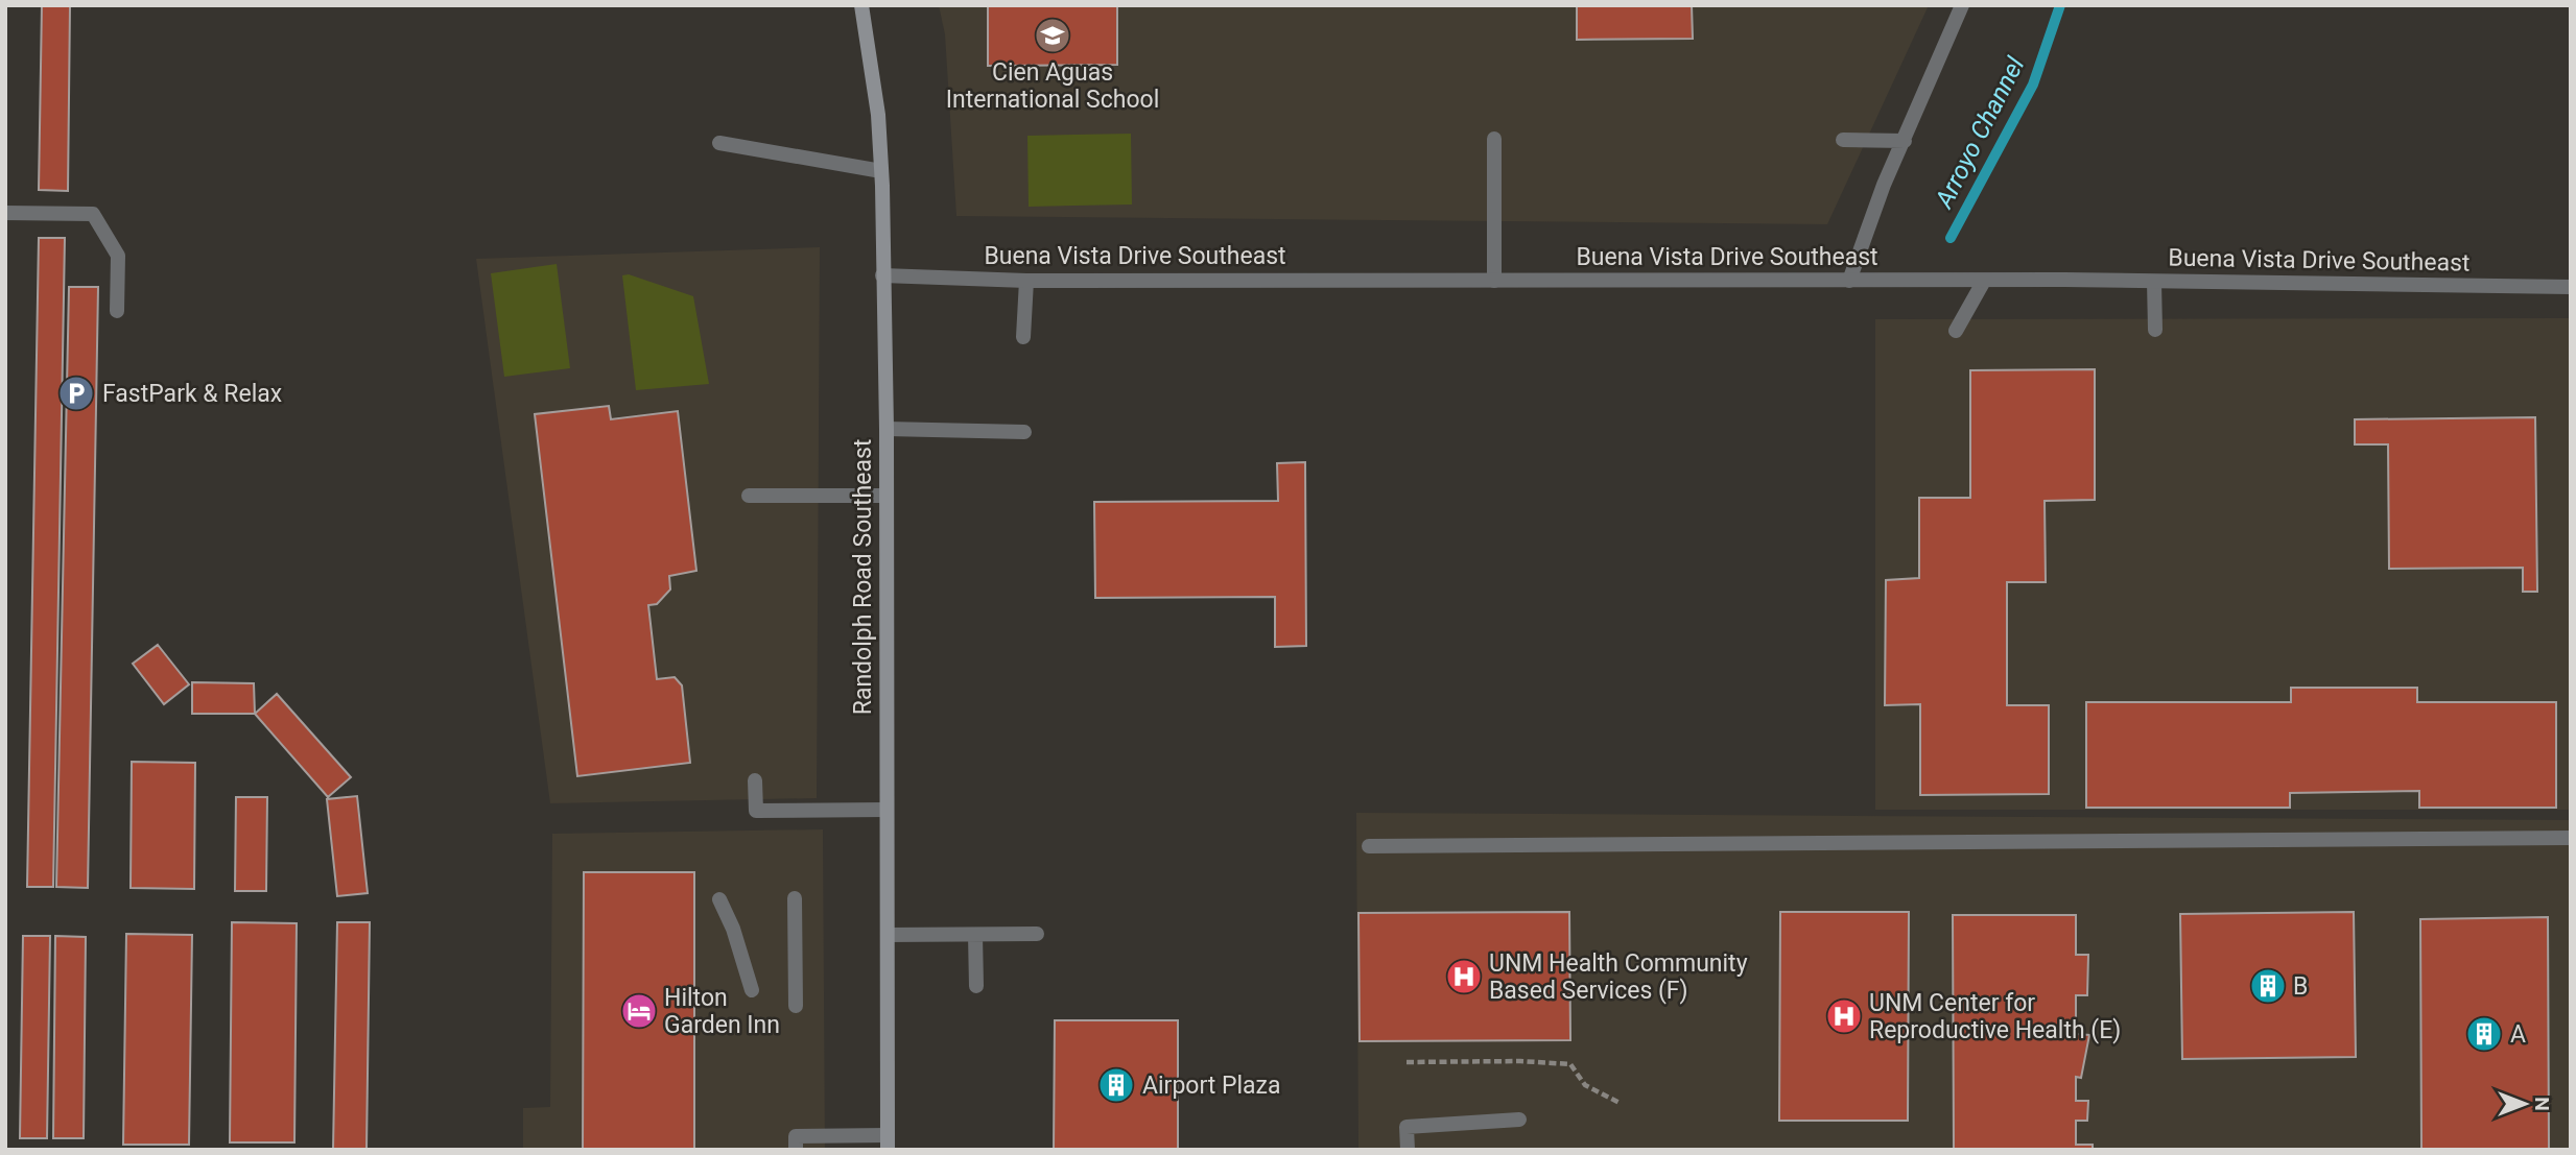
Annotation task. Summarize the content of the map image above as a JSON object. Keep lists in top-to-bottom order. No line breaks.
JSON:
{"streets":{"main road":["Randolph Road Southeast"],"street":["Buena Vista Drive Southeast"]},"crossings":[["Buena Vista Drive Southeast","Randolph Road Southeast"]],"water":["Arroyo Channel"],"places":{"school or university":["Cien Aguas International School"],"parking":["FastPark & Relax"],"hospital":["UNM Health Community Based Services (F)","UNM Center for Reproductive Health (E)"],"building":["B","A","Airport Plaza"],"hotel":["Hilton Garden Inn"]},"north":"right"}
